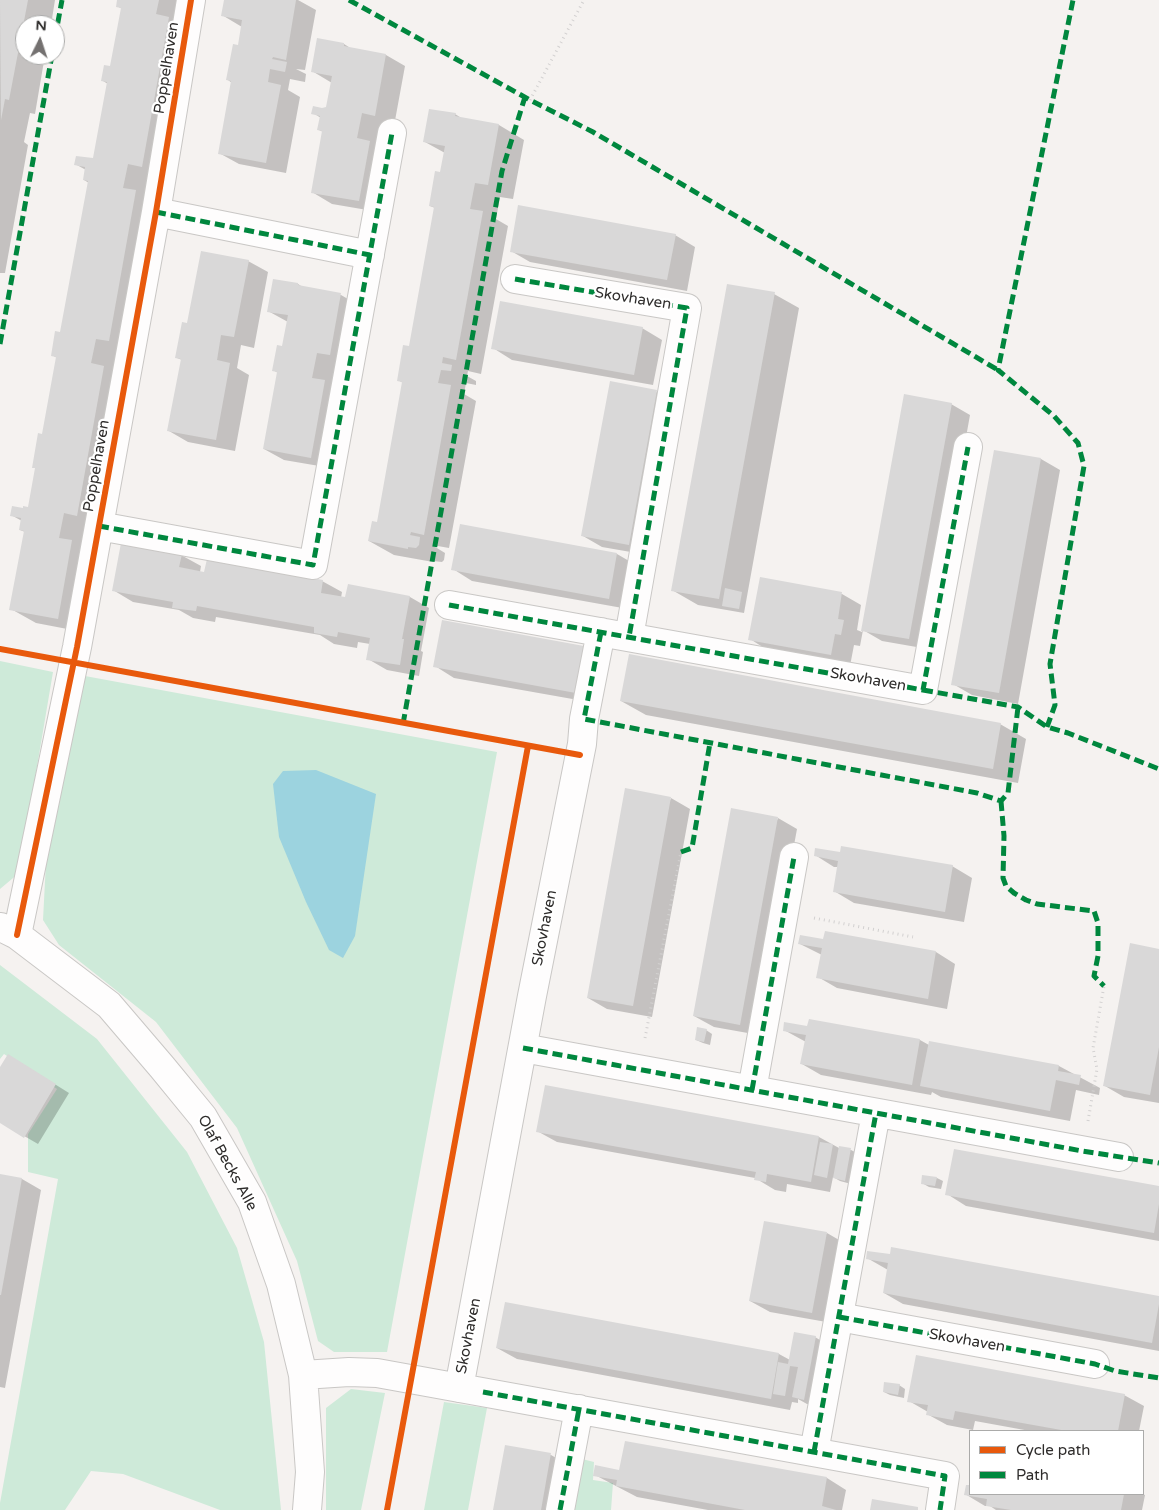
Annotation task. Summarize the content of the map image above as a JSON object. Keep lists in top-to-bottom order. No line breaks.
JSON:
{"streets":{"street":["Poppelhaven","Skovhaven","Olaf Becks Alle"]},"crossings":[["Poppelhaven","Olaf Becks Alle"],["Skovhaven","Olaf Becks Alle"]],"legend":["Cycle path","Path"],"north":"top"}
